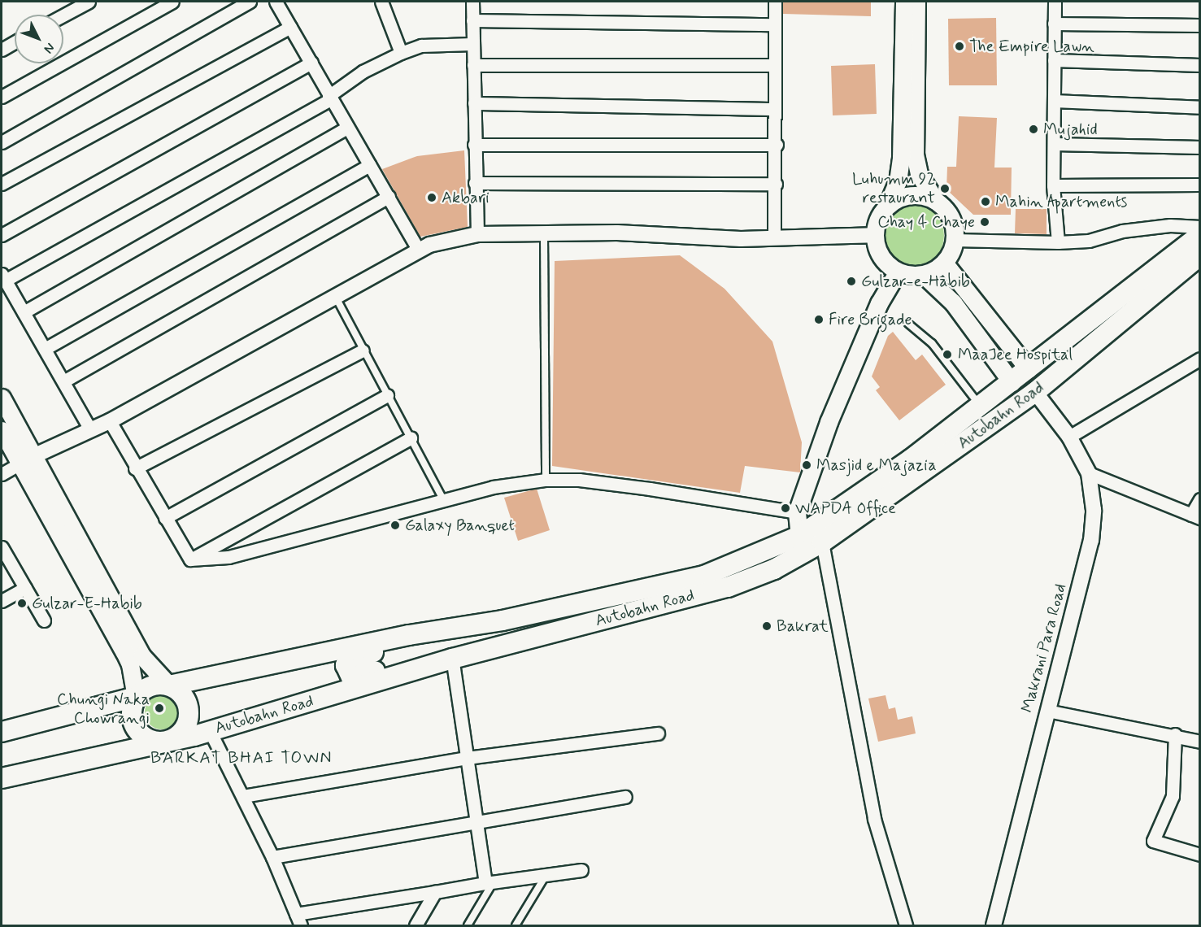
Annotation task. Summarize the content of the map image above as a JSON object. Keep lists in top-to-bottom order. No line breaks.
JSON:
{"streets":{"highway":["Autobahn Road"],"street":["Makrani Para Road"]},"crossings":[["Autobahn Road","Makrani Para Road"]],"districts":["BARKAT BHAI TOWN"],"places":["The Empire Lawn","Mujahid","Luhumm 92 restaurant","Akbari","Mahin Apartments","Chay 4 Chaye","Gulzar-e-Habib","Fire Brigade","MaaJee Hospital","Masjid e Majazia","WAPDA Office","Galaxy Banquet","Gulzar-E-Habib","Bakrat","Chungi Naka Chowrangi"],"north":"bottom right"}
